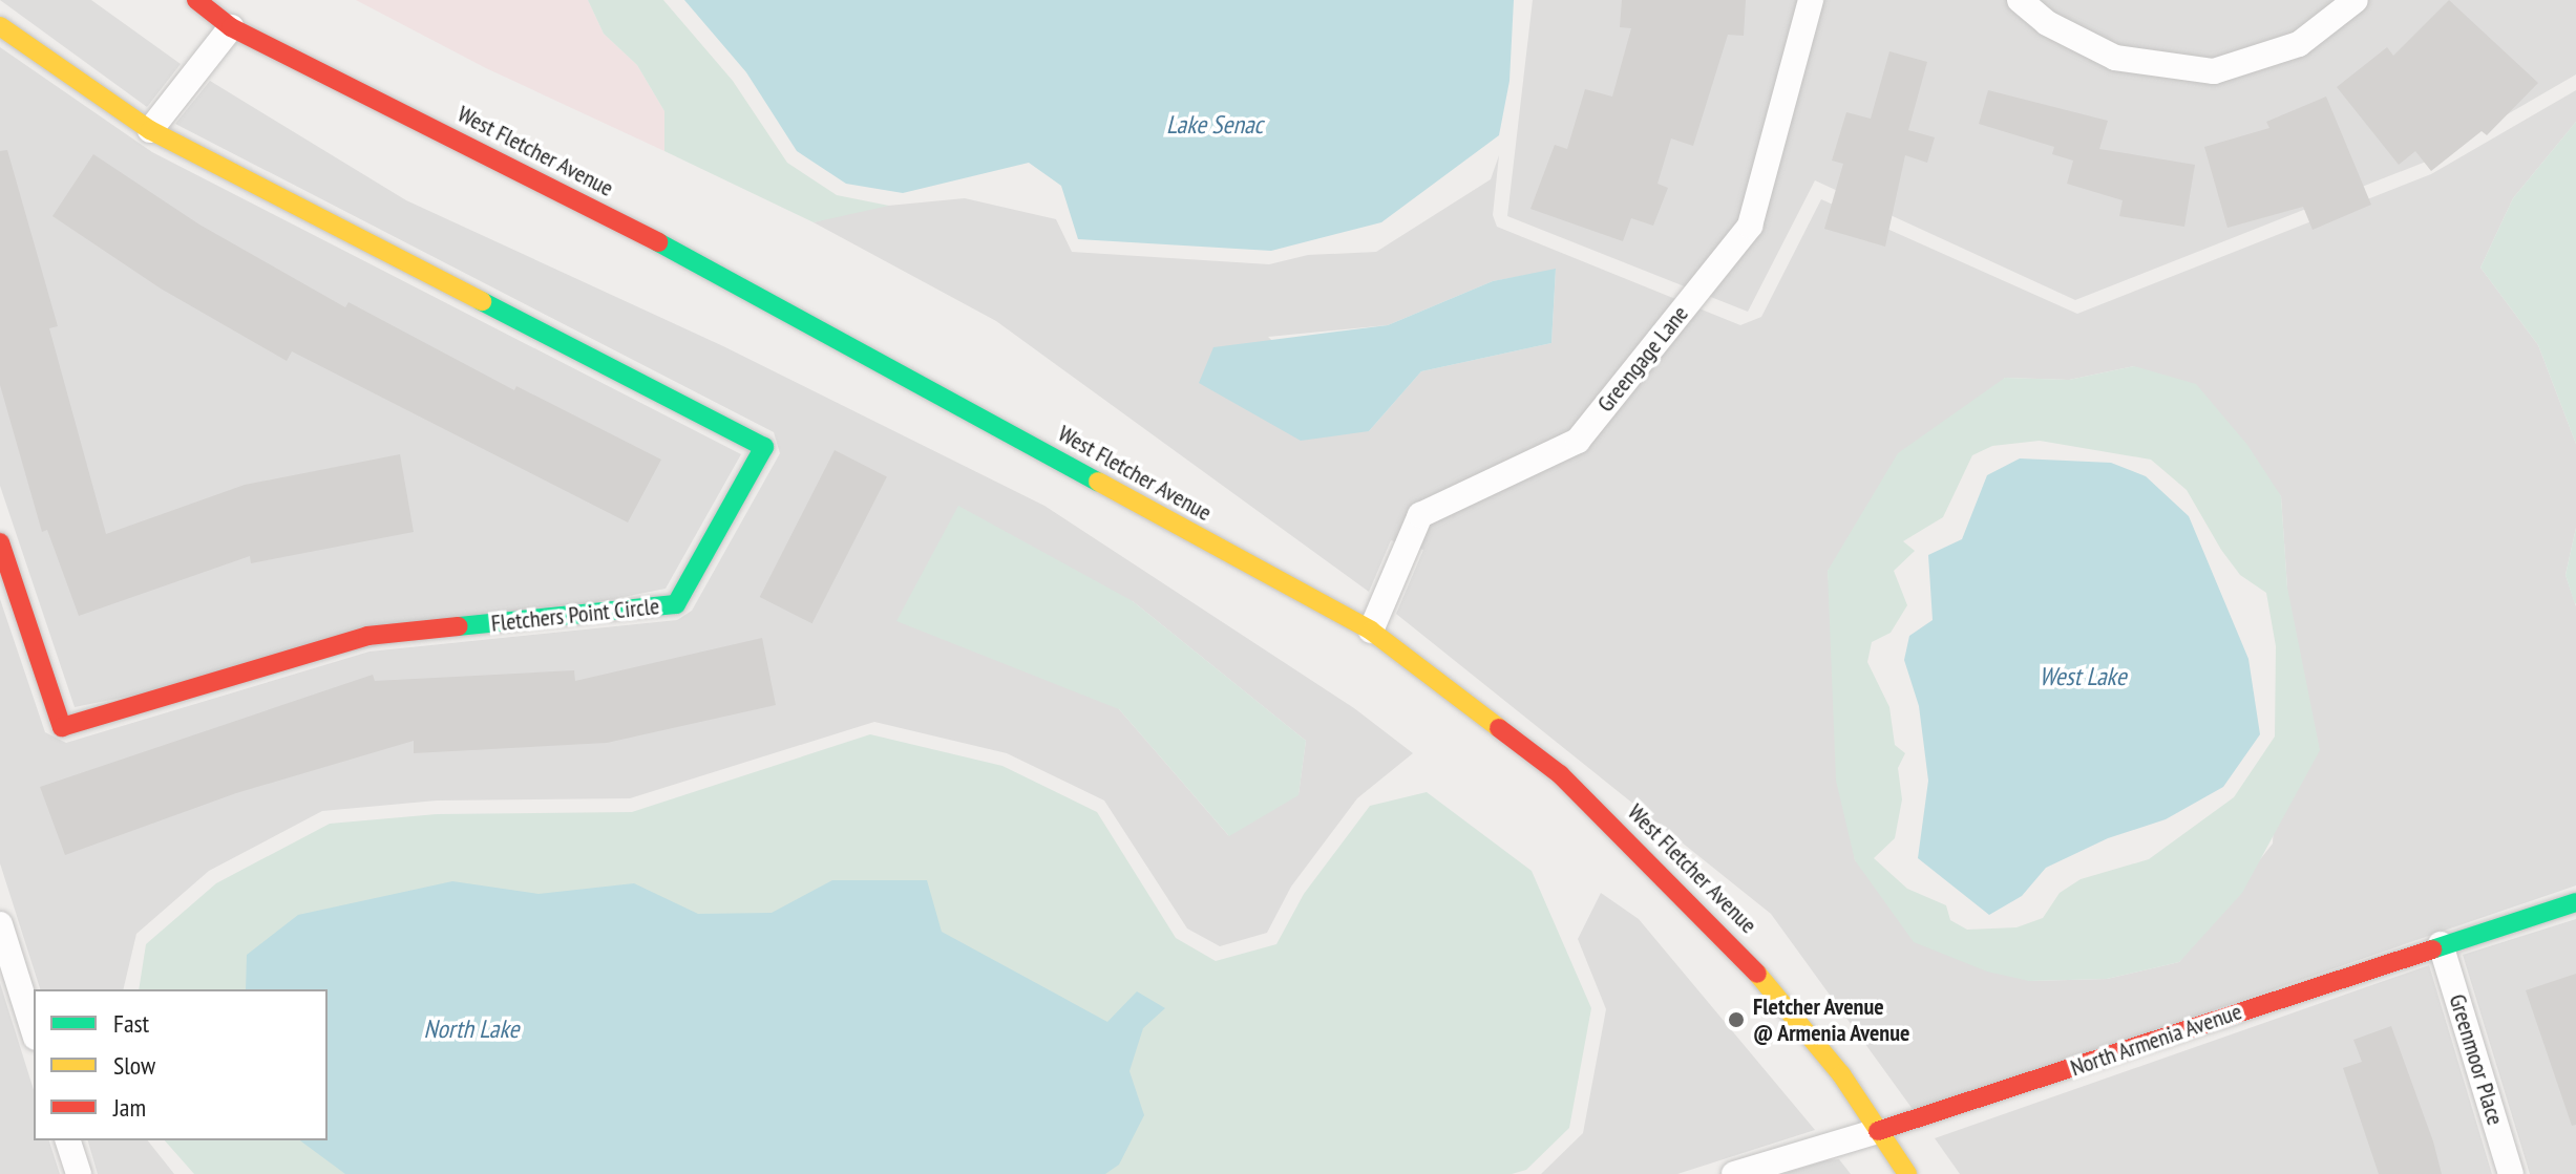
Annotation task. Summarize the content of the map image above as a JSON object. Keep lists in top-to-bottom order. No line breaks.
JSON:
{"streets":{"main road":["West Fletcher Avenue","Fletchers Point Circle","North Armenia Avenue"],"street":["Greengage Lane","Greenmoor Place"]},"crossings":[["West Fletcher Avenue","Greengage Lane"],["West Fletcher Avenue","North Armenia Avenue"],["North Armenia Avenue","Greenmoor Place"]],"water":["Lake Senac","West Lake","North Lake"],"places":["Fletcher Avenue @ Armenia Avenue"],"legend":["Fast","Slow","Jam"]}
